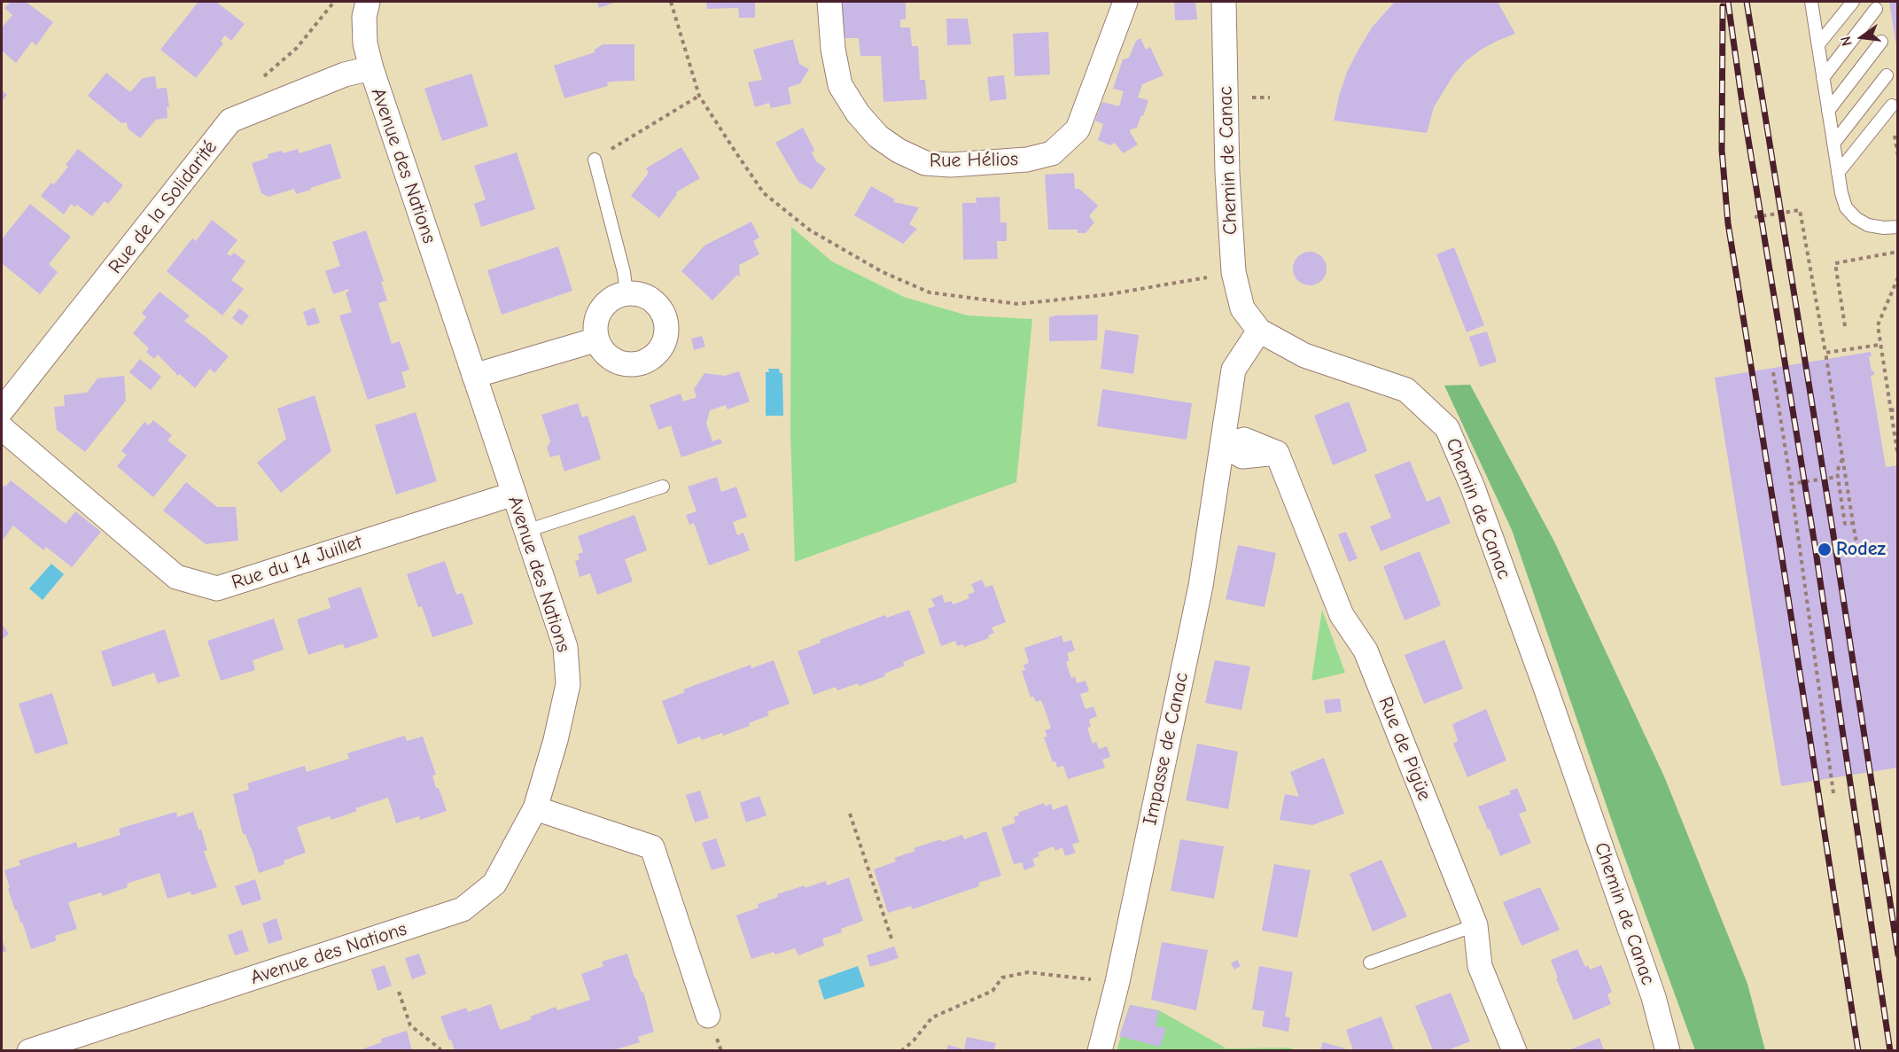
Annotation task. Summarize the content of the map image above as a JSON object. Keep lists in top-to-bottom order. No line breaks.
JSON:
{"streets":{"street":["Rue Hélios","Chemin de Canac","Avenue des Nations","Rue de la Solidarité","Rue du 14 Juillet","Impasse de Canac","Rue de Pigüe"]},"crossings":[["Avenue des Nations","Rue de la Solidarité"],["Avenue des Nations","Rue du 14 Juillet"],["Impasse de Canac","Rue de Pigüe"]],"places":["Rodez"],"north":"left"}
